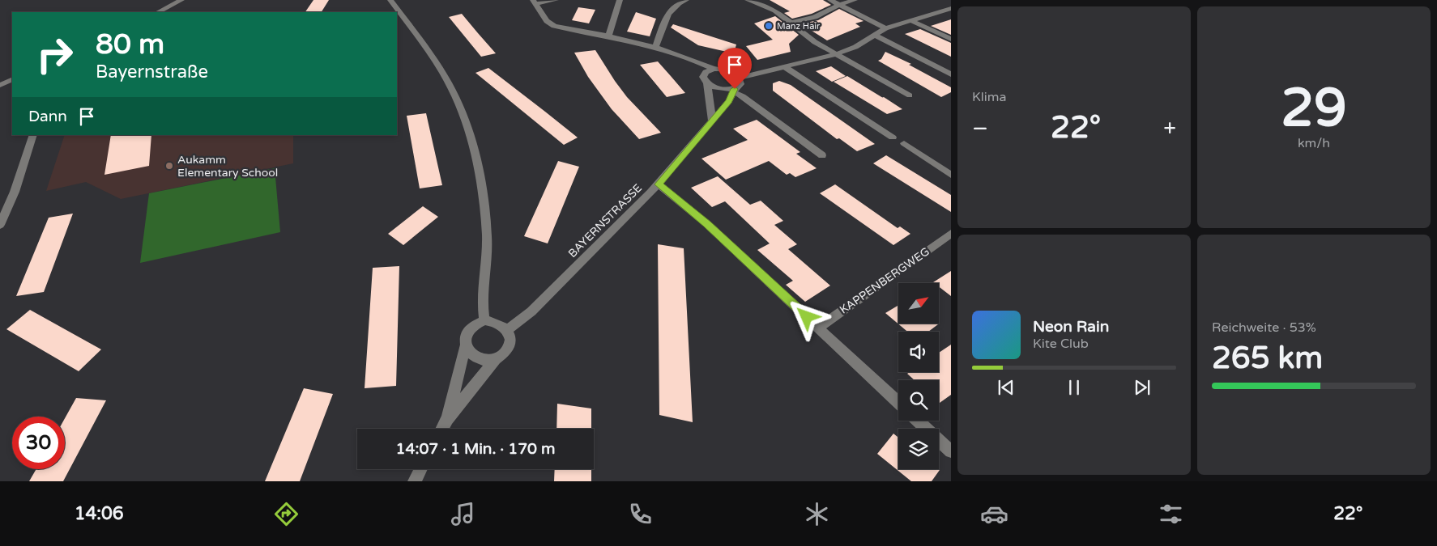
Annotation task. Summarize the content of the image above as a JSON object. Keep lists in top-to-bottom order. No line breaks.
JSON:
{"streets":{"street":["BAYERNSTRASSE","KAPPENBERGWEG"]},"places":["Manz Hair","Aukamm Elementary School"],"north":"top right","page":{"tile":["Klima",["29","km/h"],["Reichweite · 53%","265 km"]],"turn":["80 m","Bayernstraße"],"then":"Dann","heat":["−","22°","+"],"song":["Neon Rain","Kite Club"],"limit":"30","trip":"14:07 · 1 Min. · 170 m","tabs":["14:06","22°"]}}
